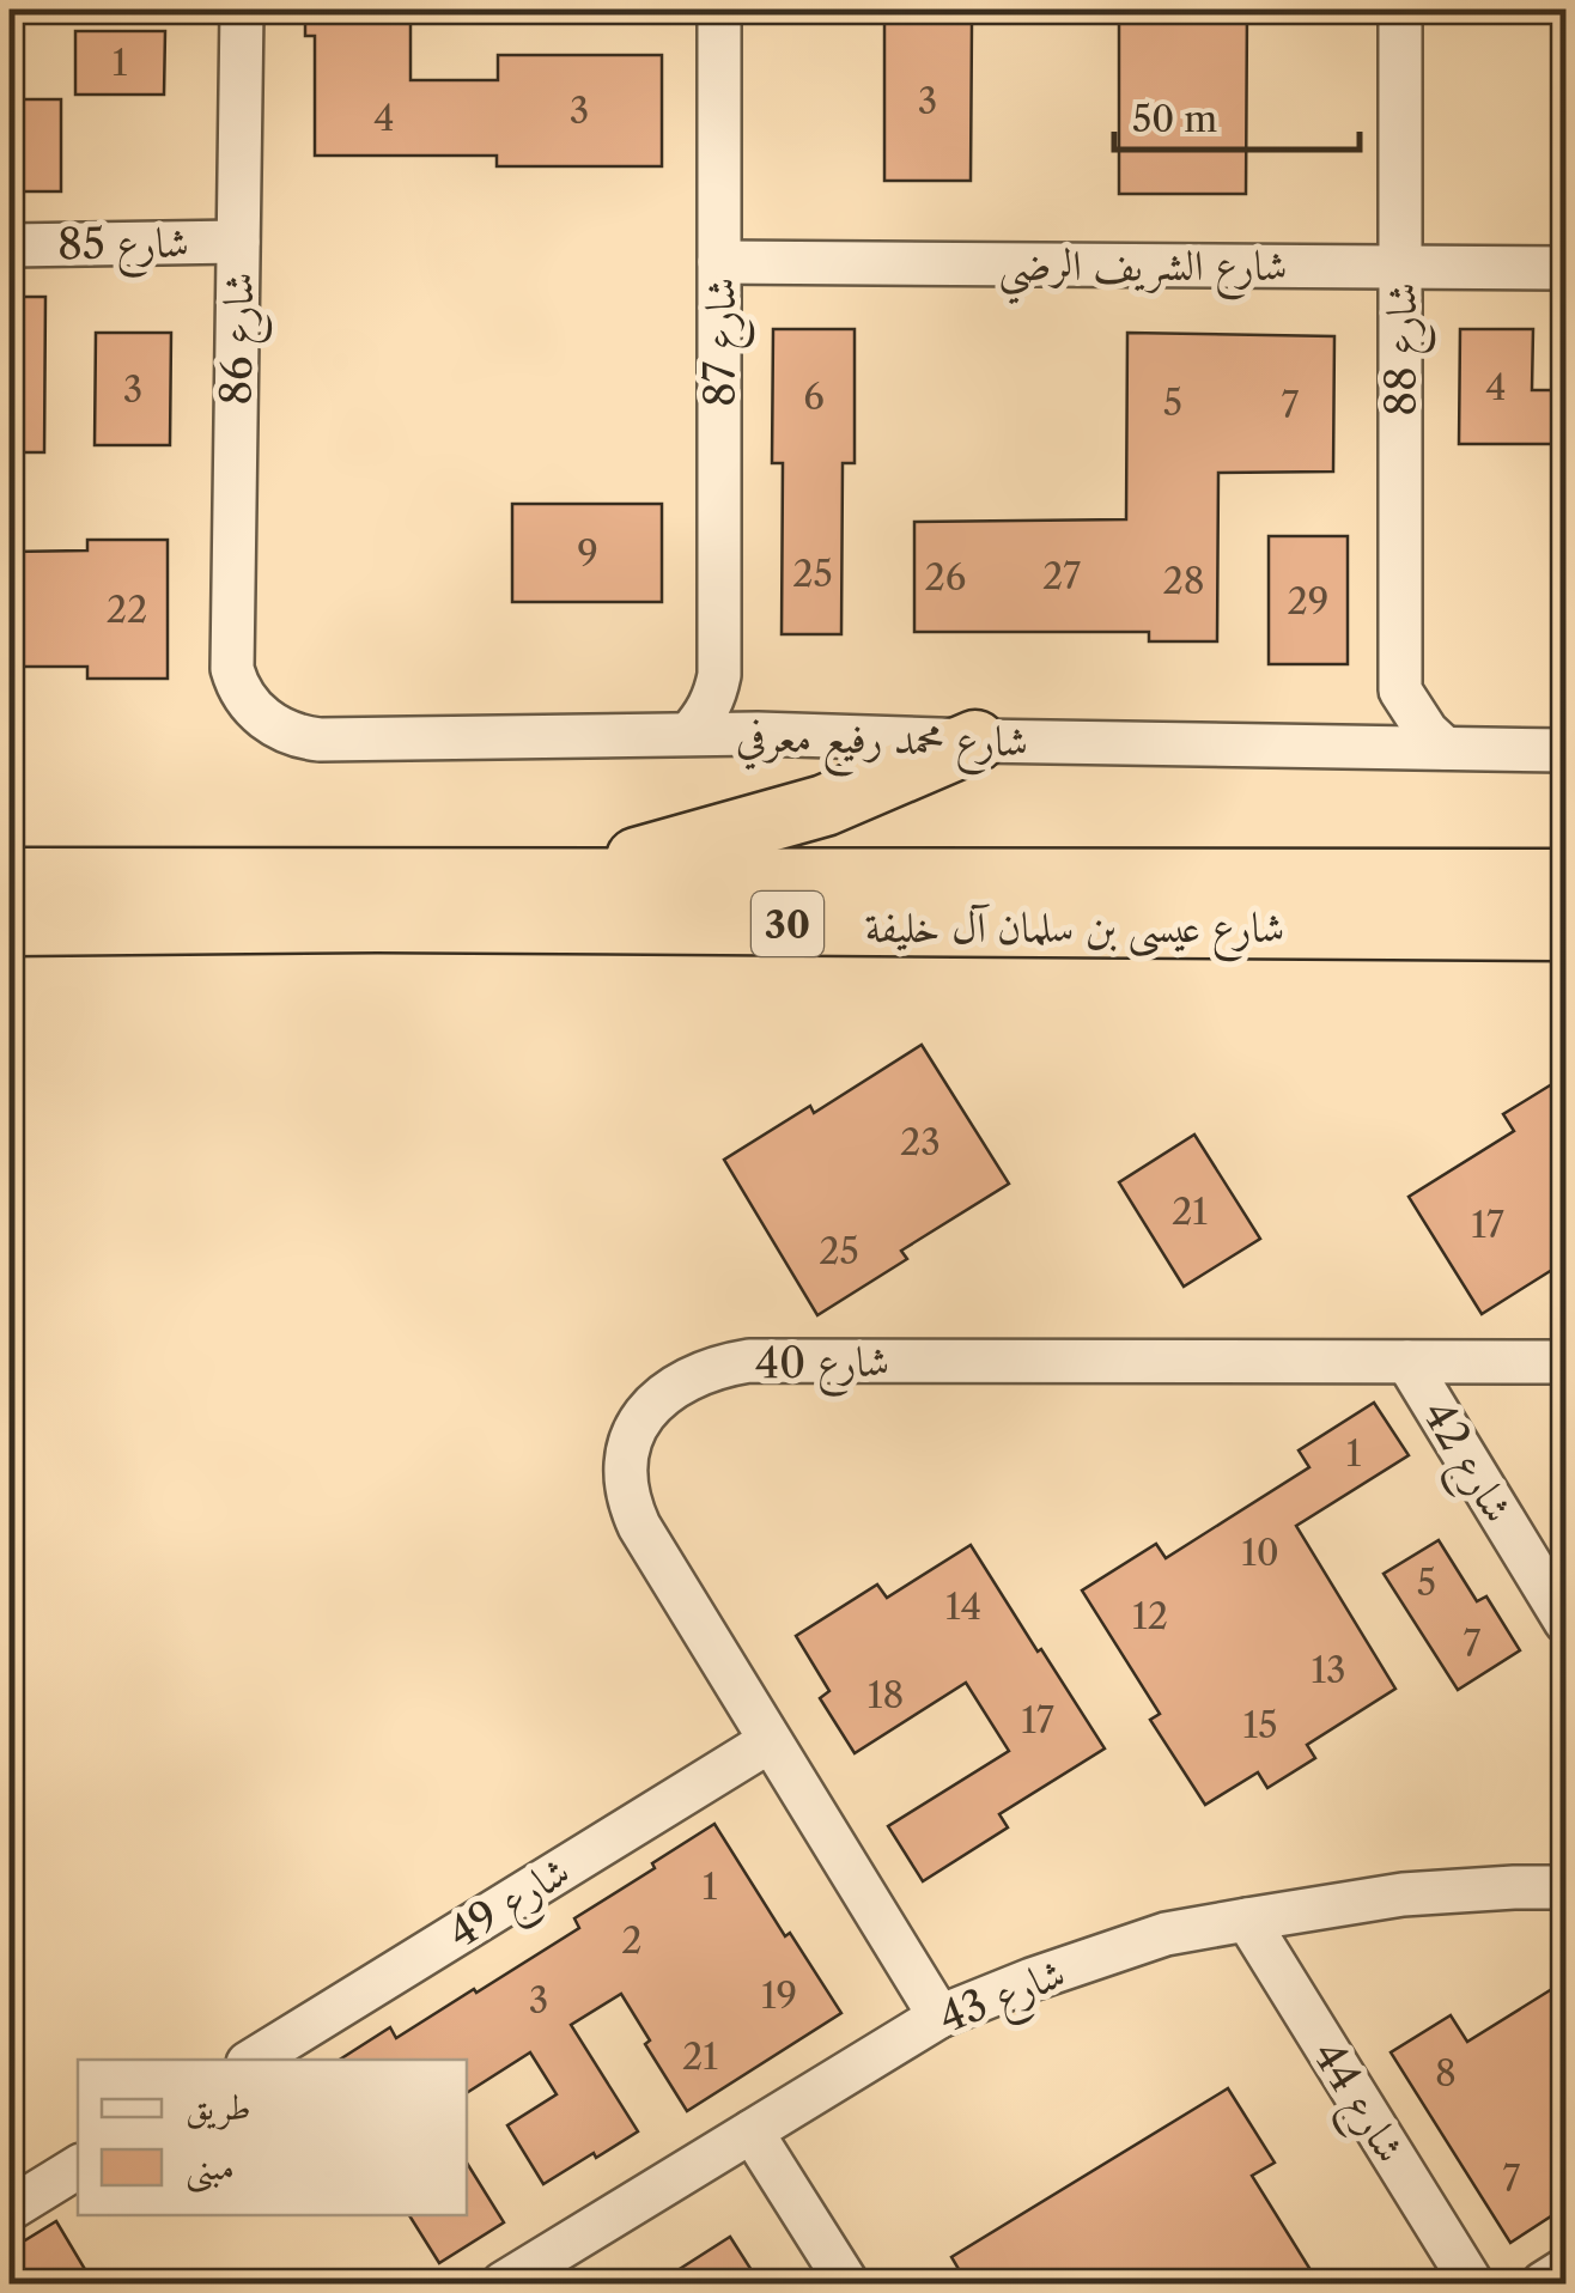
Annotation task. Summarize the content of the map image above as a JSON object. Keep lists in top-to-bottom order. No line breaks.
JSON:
{"streets":{"highway":["30","شارع عيسى بن سلمان آل خليفة"],"street":["شارع 85","شارع الشريف الرضي","شارع 86","شارع 87","شارع 88","شارع محمد رفيع معرفي","شارع 40","شارع 42","شارع 49","شارع 43","شارع 44"]},"crossings":[["شارع 85","شارع 86"],["شارع الشريف الرضي","شارع 87"],["شارع الشريف الرضي","شارع 88"],["شارع 86","شارع محمد رفيع معرفي"],["شارع 87","شارع محمد رفيع معرفي"],["شارع 40","شارع 42"],["شارع 40","شارع 49"],["شارع 40","شارع 43"],["شارع 43","شارع 44"]],"house_numbers":["1","3","3","4","4","3","6","5","7","9","25","27","26","28","29","22","23","21","17","25","1","10","5","14","12","7","13","18","17","15","1","2","19","3","21","8","7"],"legend":["طريق","مبنى"],"scale_bar":"50 m"}
